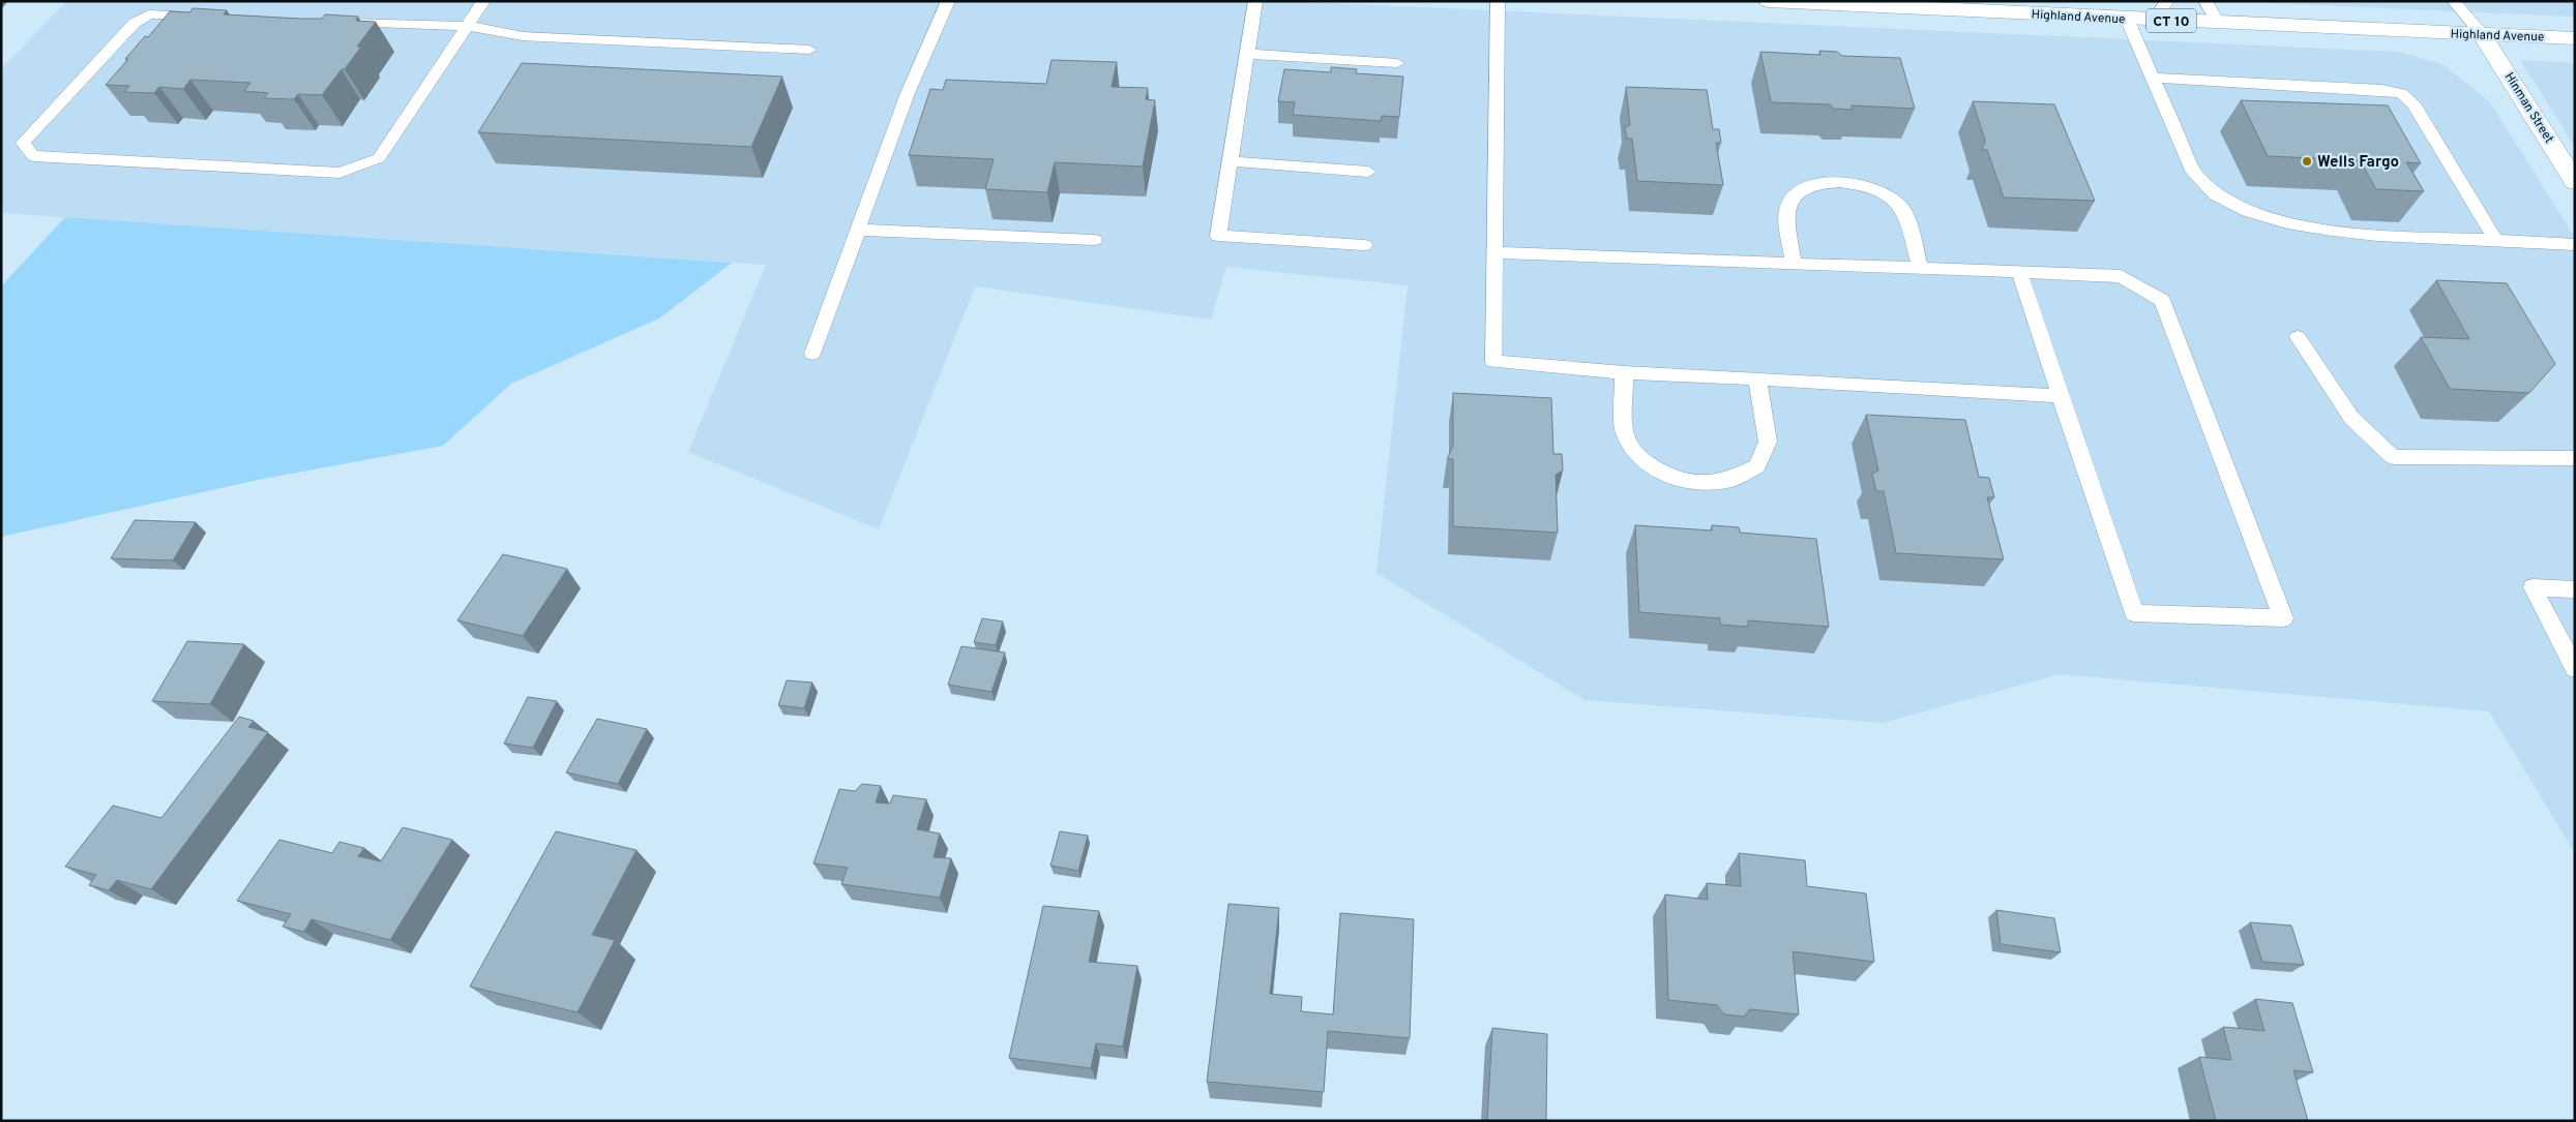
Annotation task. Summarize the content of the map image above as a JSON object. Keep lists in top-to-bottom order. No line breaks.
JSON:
{"streets":{"main road":["Highland Avenue","CT 10","Hinman Street"]},"crossings":[["Highland Avenue","Hinman Street"]],"places":["Wells Fargo"]}
